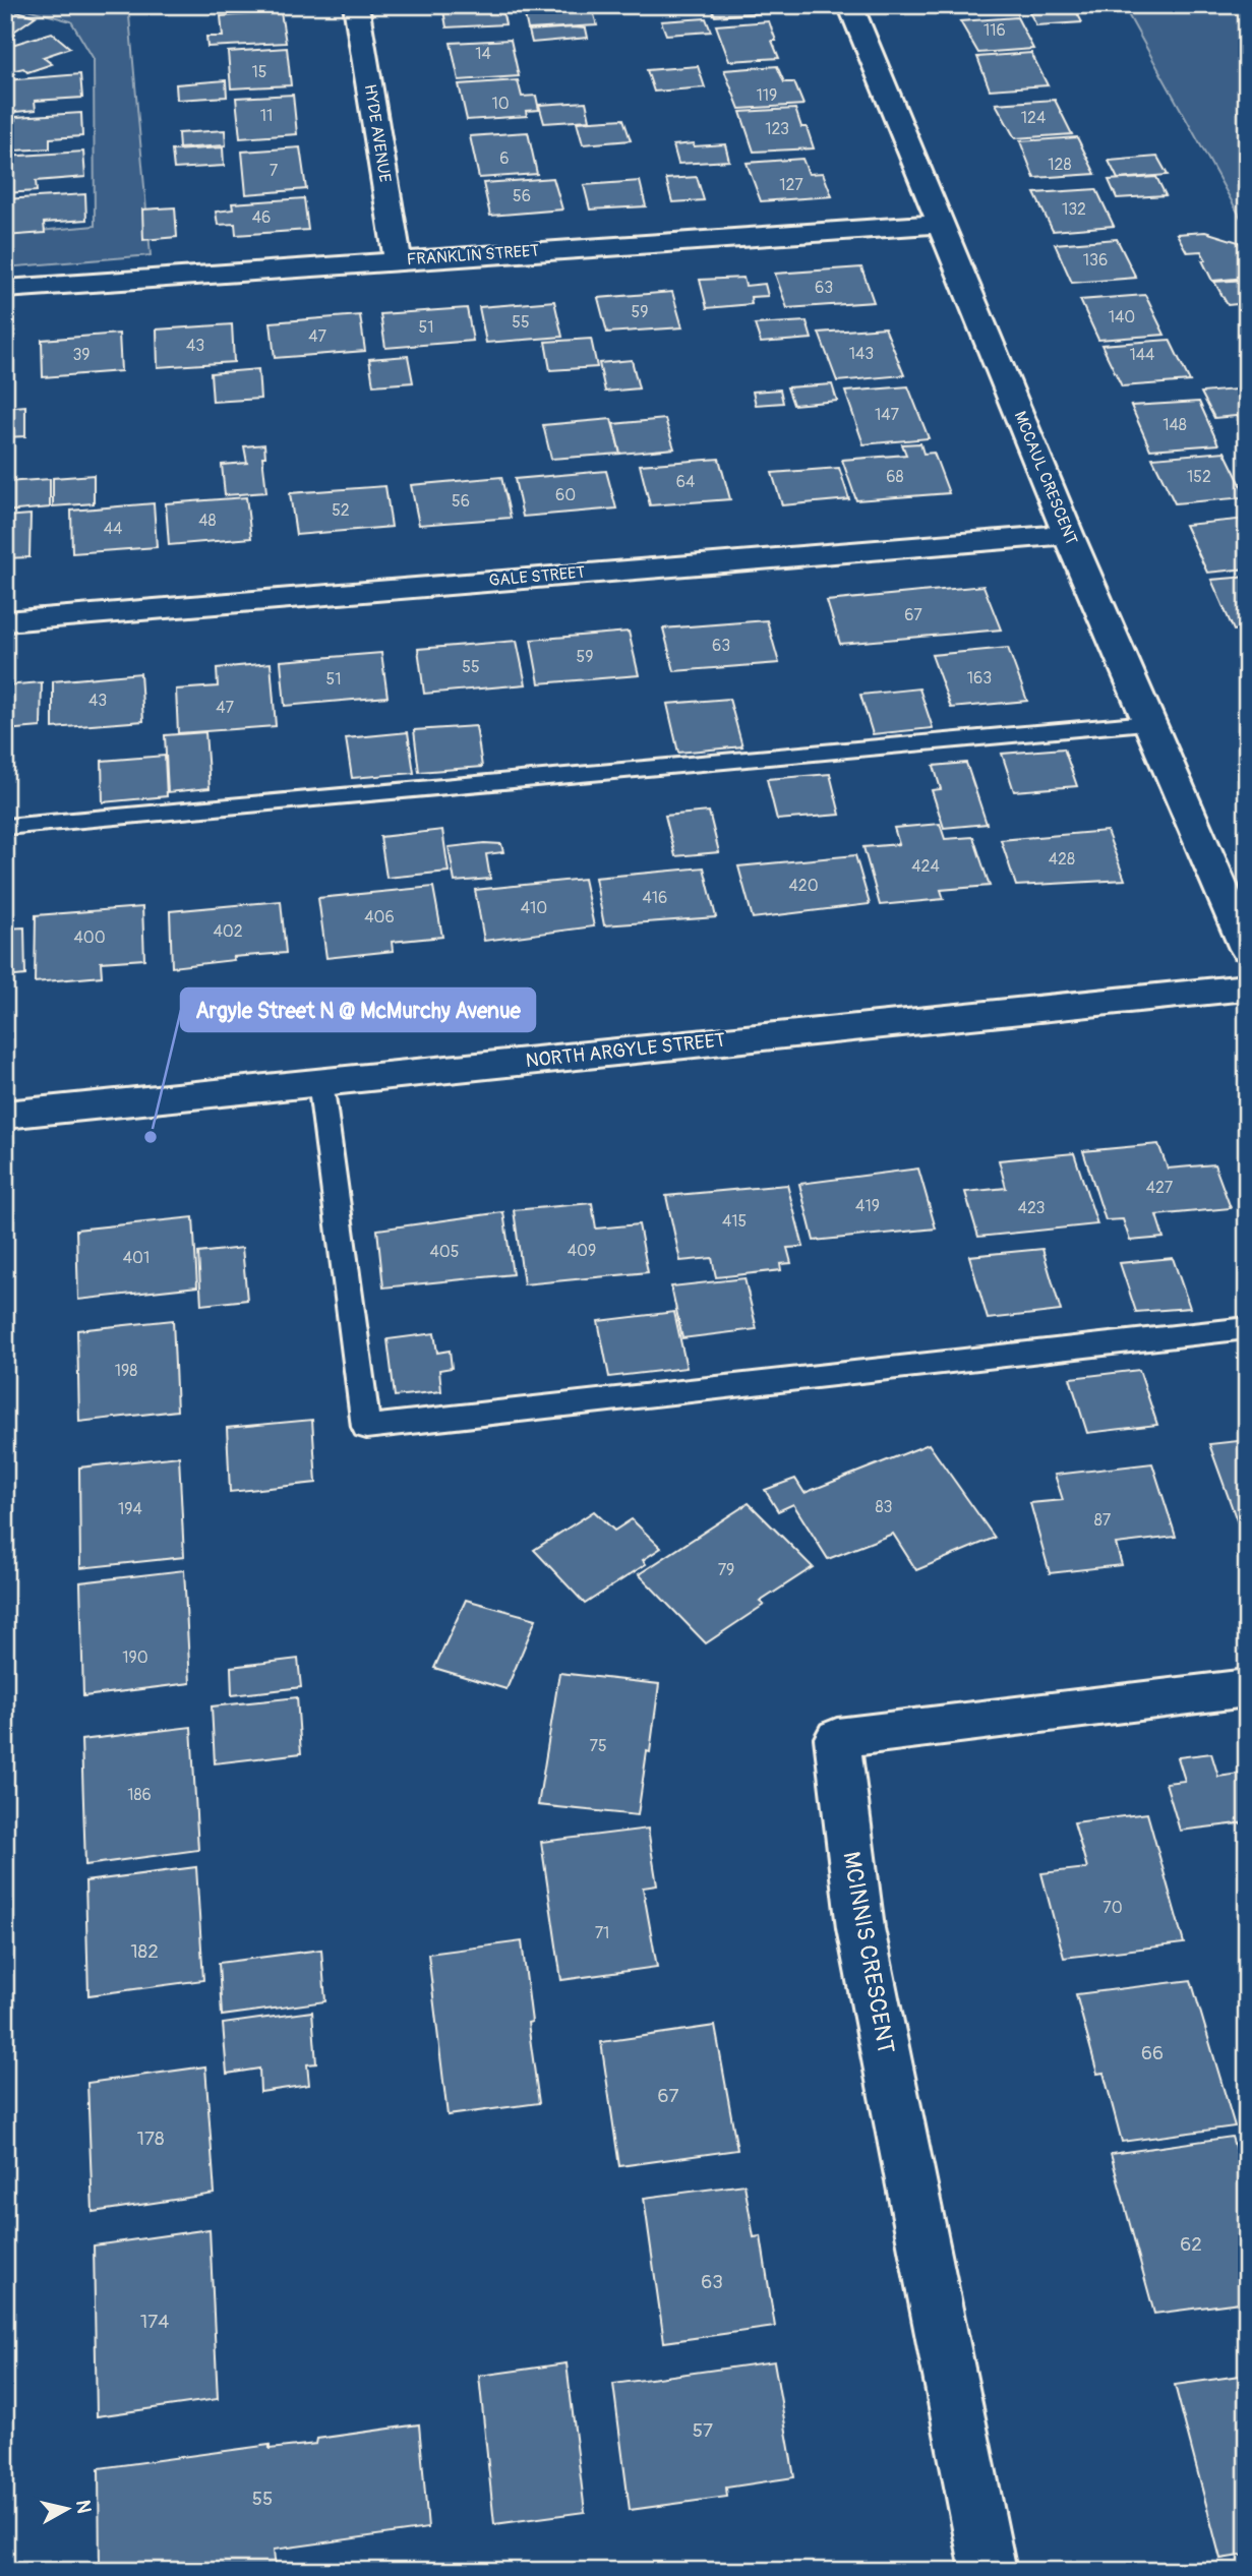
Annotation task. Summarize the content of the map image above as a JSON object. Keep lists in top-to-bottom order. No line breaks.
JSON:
{"streets":{"street":["HYDE AVENUE","FRANKLIN STREET","MCCAUL CRESCENT","GALE STREET","NORTH ARGYLE STREET","MCINNIS CRESCENT"]},"crossings":[["HYDE AVENUE","FRANKLIN STREET"],["FRANKLIN STREET","MCCAUL CRESCENT"],["MCCAUL CRESCENT","GALE STREET"]],"places":["Argyle Street N @ McMurchy Avenue"],"house_numbers":["116","14","15","119","10","11","124","123","6","128","7","127","56","132","46","136","63","59","140","55","51","47","43","143","39","144","147","148","68","152","64","60","56","52","48","44","67","63","59","55","163","51","43","47","428","424","420","416","410","406","402","400","427","419","423","415","409","405","401","198","83","194","87","79","190","75","186","70","71","182","66","67","178","62","63","174","57","55"],"north":"right"}
